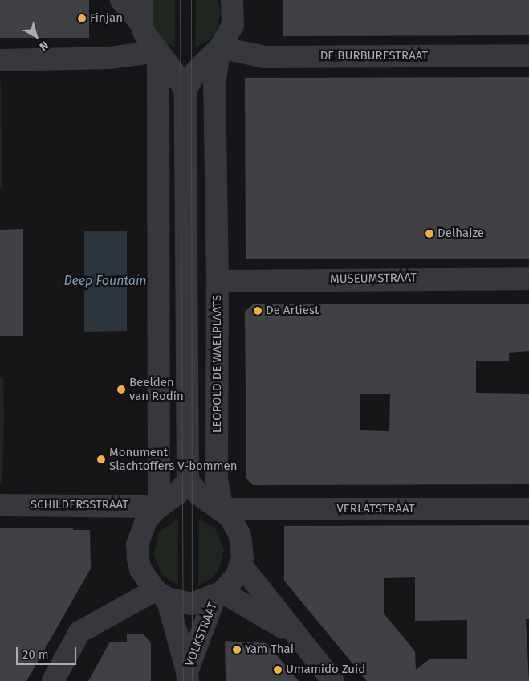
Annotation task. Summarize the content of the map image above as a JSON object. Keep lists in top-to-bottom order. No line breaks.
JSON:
{"streets":{"street":["DE BURBURESTRAAT","MUSEUMSTRAAT","LEOPOLD DE WAELPLAATS","SCHILDERSSTRAAT","VERLATSTRAAT","VOLKSTRAAT"]},"crossings":[["DE BURBURESTRAAT","LEOPOLD DE WAELPLAATS"],["MUSEUMSTRAAT","LEOPOLD DE WAELPLAATS"],["LEOPOLD DE WAELPLAATS","SCHILDERSSTRAAT"],["LEOPOLD DE WAELPLAATS","VERLATSTRAAT"],["LEOPOLD DE WAELPLAATS","VOLKSTRAAT"],["SCHILDERSSTRAAT","VERLATSTRAAT"],["SCHILDERSSTRAAT","VOLKSTRAAT"],["VERLATSTRAAT","VOLKSTRAAT"]],"water":["Deep Fountain"],"places":["Finjan","Delhaize","De Artiest","Beelden van Rodin","Monument Slachtoffers V-bommen","Yam Thai","Umamido Zuid"],"scale_bar":"20 m","north":"bottom right"}
